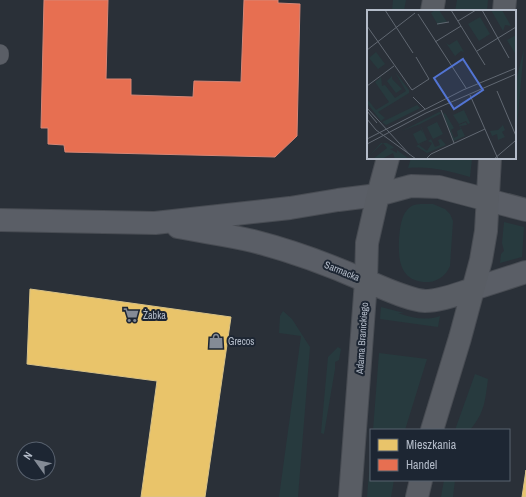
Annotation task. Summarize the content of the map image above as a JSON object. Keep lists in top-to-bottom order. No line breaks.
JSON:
{"streets":{"main road":["Sarmacka","Adama Branickiego"]},"crossings":[["Sarmacka","Adama Branickiego"]],"places":{"supermarket":["Żabka"],"shop":["Grecos"]},"legend":["Mieszkania","Handel"],"north":"top left"}
